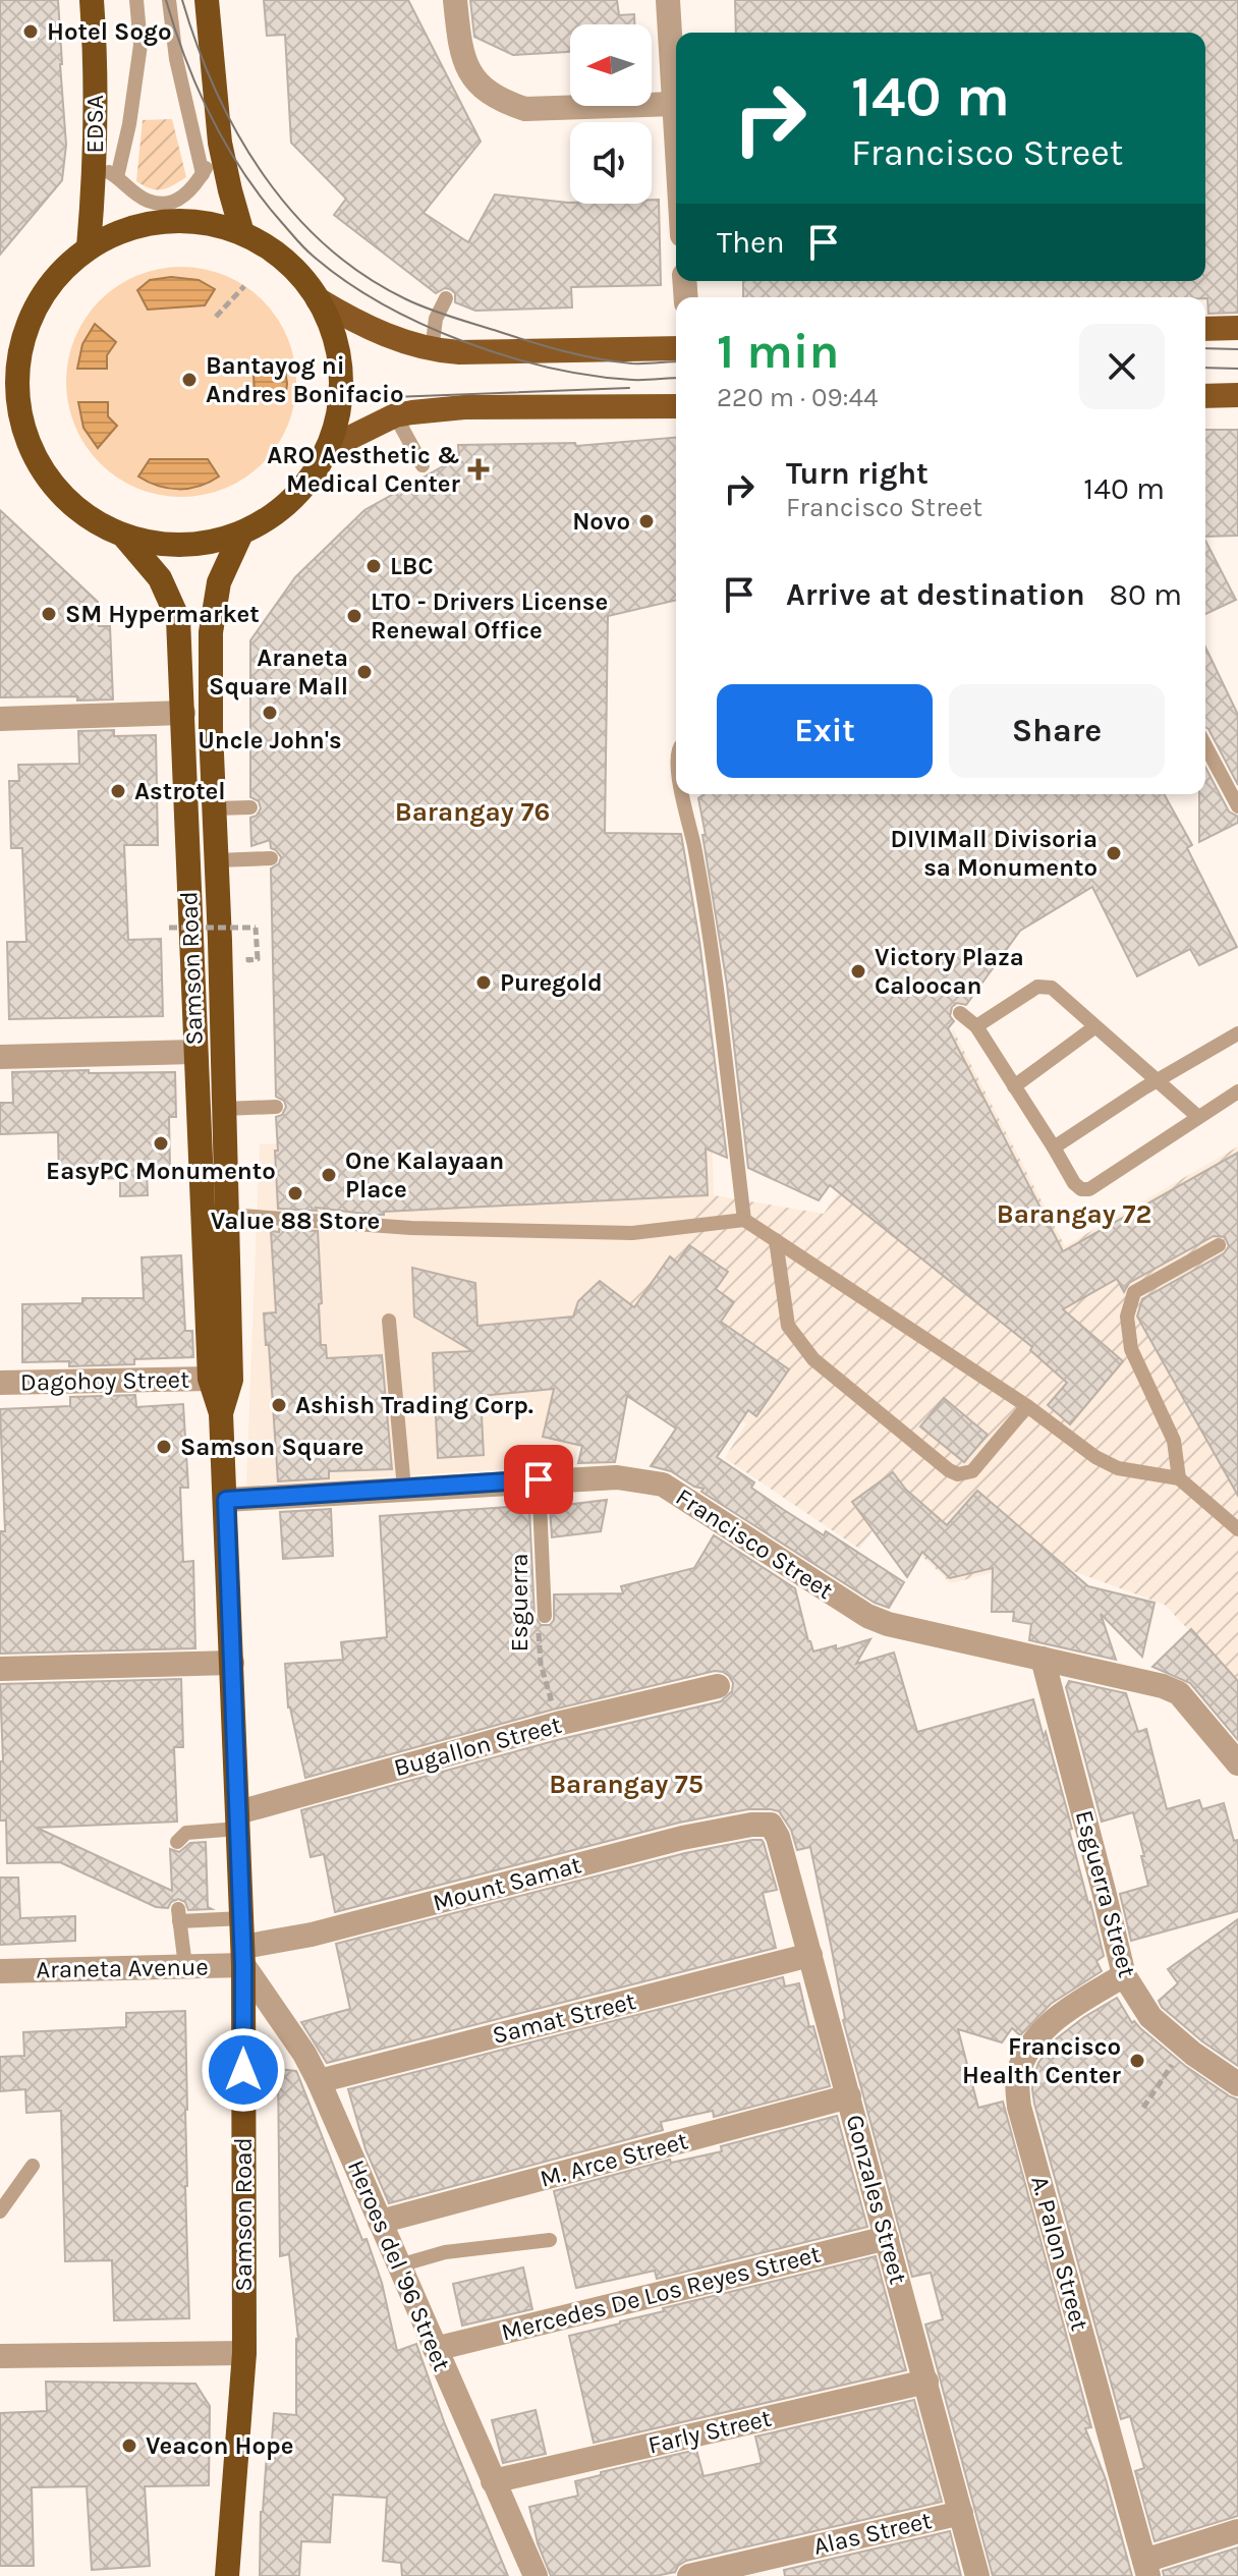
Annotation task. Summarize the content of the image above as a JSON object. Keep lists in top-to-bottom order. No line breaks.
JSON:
{"streets":{"highway":["EDSA","Samson Road"],"street":["Dagohoy Street","Francisco Street","Bugallon Street","Mount Samat","Esguerra Street","Araneta Avenue","Samat Street","M. Arce Street","Gonzales Street","A. Palon Street","Heroes del '96 Street","Mercedes De Los Reyes Street","Farly Street","Alas Street"],"lane":["Esguerra"]},"crossings":[["Samson Road","Dagohoy Street"],["Samson Road","Francisco Street"],["Samson Road","Bugallon Street"],["Samson Road","Mount Samat"],["Samson Road","Araneta Avenue"],["Samson Road","Heroes del '96 Street"],["Francisco Street","Esguerra"],["Francisco Street","Esguerra Street"],["Esguerra","Bugallon Street"],["Mount Samat","Araneta Avenue"],["Mount Samat","Gonzales Street"],["Mount Samat","Heroes del '96 Street"],["Esguerra Street","A. Palon Street"],["Araneta Avenue","Heroes del '96 Street"],["Samat Street","Gonzales Street"],["Samat Street","Heroes del '96 Street"],["M. Arce Street","Gonzales Street"],["M. Arce Street","Heroes del '96 Street"],["Gonzales Street","Mercedes De Los Reyes Street"],["Gonzales Street","Farly Street"],["Gonzales Street","Alas Street"],["Heroes del '96 Street","Mercedes De Los Reyes Street"],["Heroes del '96 Street","Farly Street"]],"districts":["Barangay 76","Barangay 72","Barangay 75"],"places":{"other":["Hotel Sogo","Bantayog ni Andres Bonifacio","Novo","LBC","SM Hypermarket","LTO - Drivers License Renewal Office","Araneta Square Mall","Uncle John's","Astrotel","DIVIMall Divisoria sa Monumento","Victory Plaza Caloocan","Puregold","EasyPC Monumento","One Kalayaan Place","Value 88 Store","Ashish Trading Corp.","Samson Square","Francisco Health Center","Veacon Hope"],"health":["ARO Aesthetic & Medical Center"]},"north":"left","page":{"turn":["140 m","Francisco Street"],"then":"Then","heading":["1 min","220 m · 09:44"],"list":[{"name":"Turn right","note":"Francisco Street","value":"140 m"},{"name":"Arrive at destination","value":"80 m"}],"buttons":["Exit","Share"]}}
